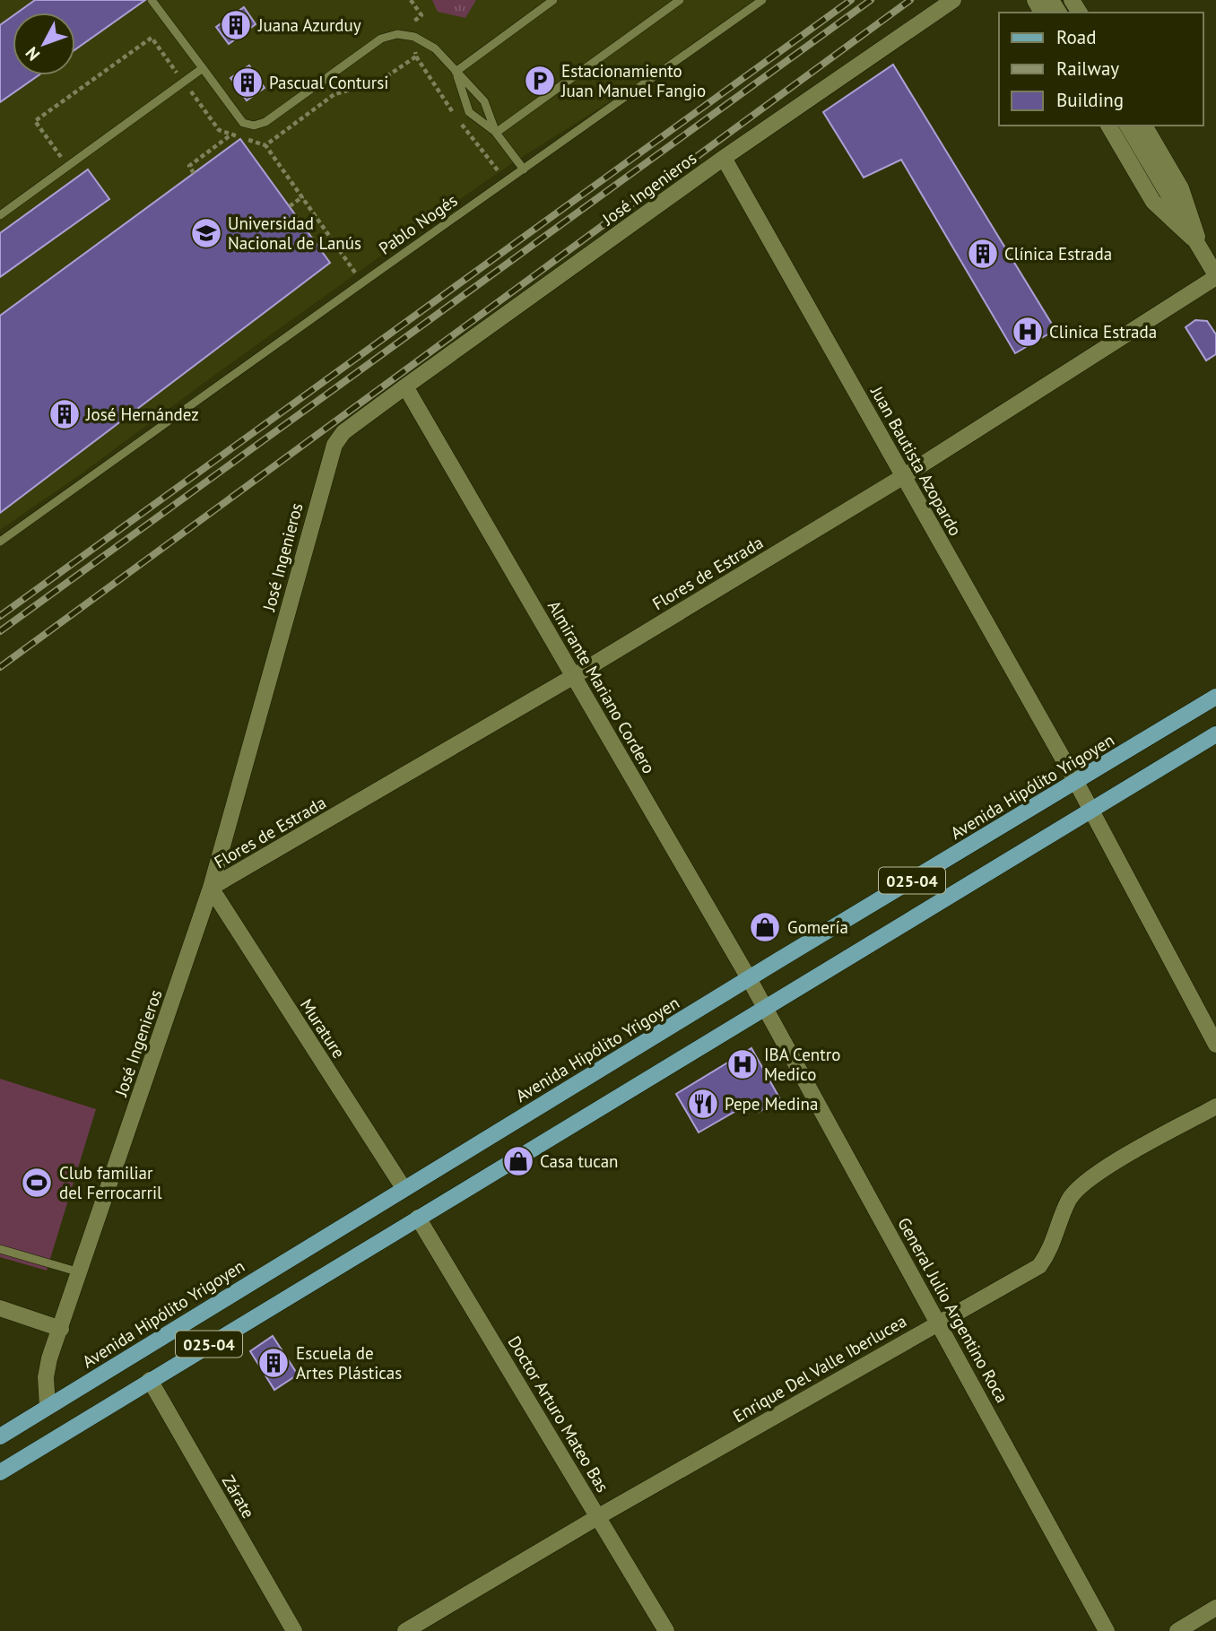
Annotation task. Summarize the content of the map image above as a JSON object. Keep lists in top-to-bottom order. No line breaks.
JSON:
{"streets":{"main road":["Avenida Hipólito Yrigoyen","025-04"],"street":["José Ingenieros","Juan Bautista Azopardo","Flores de Estrada","Almirante Mariano Cordero","Murature","General Julio Argentino Roca","Enrique Del Valle Iberlucea","Doctor Arturo Mateo Bas","Zárate"],"lane":["Pablo Nogés"]},"crossings":[["José Ingenieros","Juan Bautista Azopardo"],["José Ingenieros","Flores de Estrada"],["José Ingenieros","Almirante Mariano Cordero"],["José Ingenieros","Avenida Hipólito Yrigoyen"],["José Ingenieros","Murature"],["Juan Bautista Azopardo","Flores de Estrada"],["Juan Bautista Azopardo","Avenida Hipólito Yrigoyen"],["Juan Bautista Azopardo","025-04"],["Flores de Estrada","Almirante Mariano Cordero"],["Flores de Estrada","Murature"],["Almirante Mariano Cordero","Avenida Hipólito Yrigoyen"],["Almirante Mariano Cordero","025-04"],["Almirante Mariano Cordero","General Julio Argentino Roca"],["Avenida Hipólito Yrigoyen","Murature"],["025-04","General Julio Argentino Roca"],["025-04","Doctor Arturo Mateo Bas"],["025-04","Zárate"],["General Julio Argentino Roca","Enrique Del Valle Iberlucea"],["Enrique Del Valle Iberlucea","Doctor Arturo Mateo Bas"]],"places":{"building":["Juana Azurduy","Pascual Contursi","Clínica Estrada","José Hernández","Escuela de Artes Plásticas"],"parking":["Estacionamiento Juan Manuel Fangio"],"school or university":["Universidad Nacional de Lanús"],"hospital":["Clinica Estrada","IBA Centro Medico"],"shop":["Gomería","Casa tucan"],"restaurant":["Pepe Medina"],"sports":["Club familiar del Ferrocarril"]},"legend":["Road","Railway","Building"],"north":"bottom left"}
